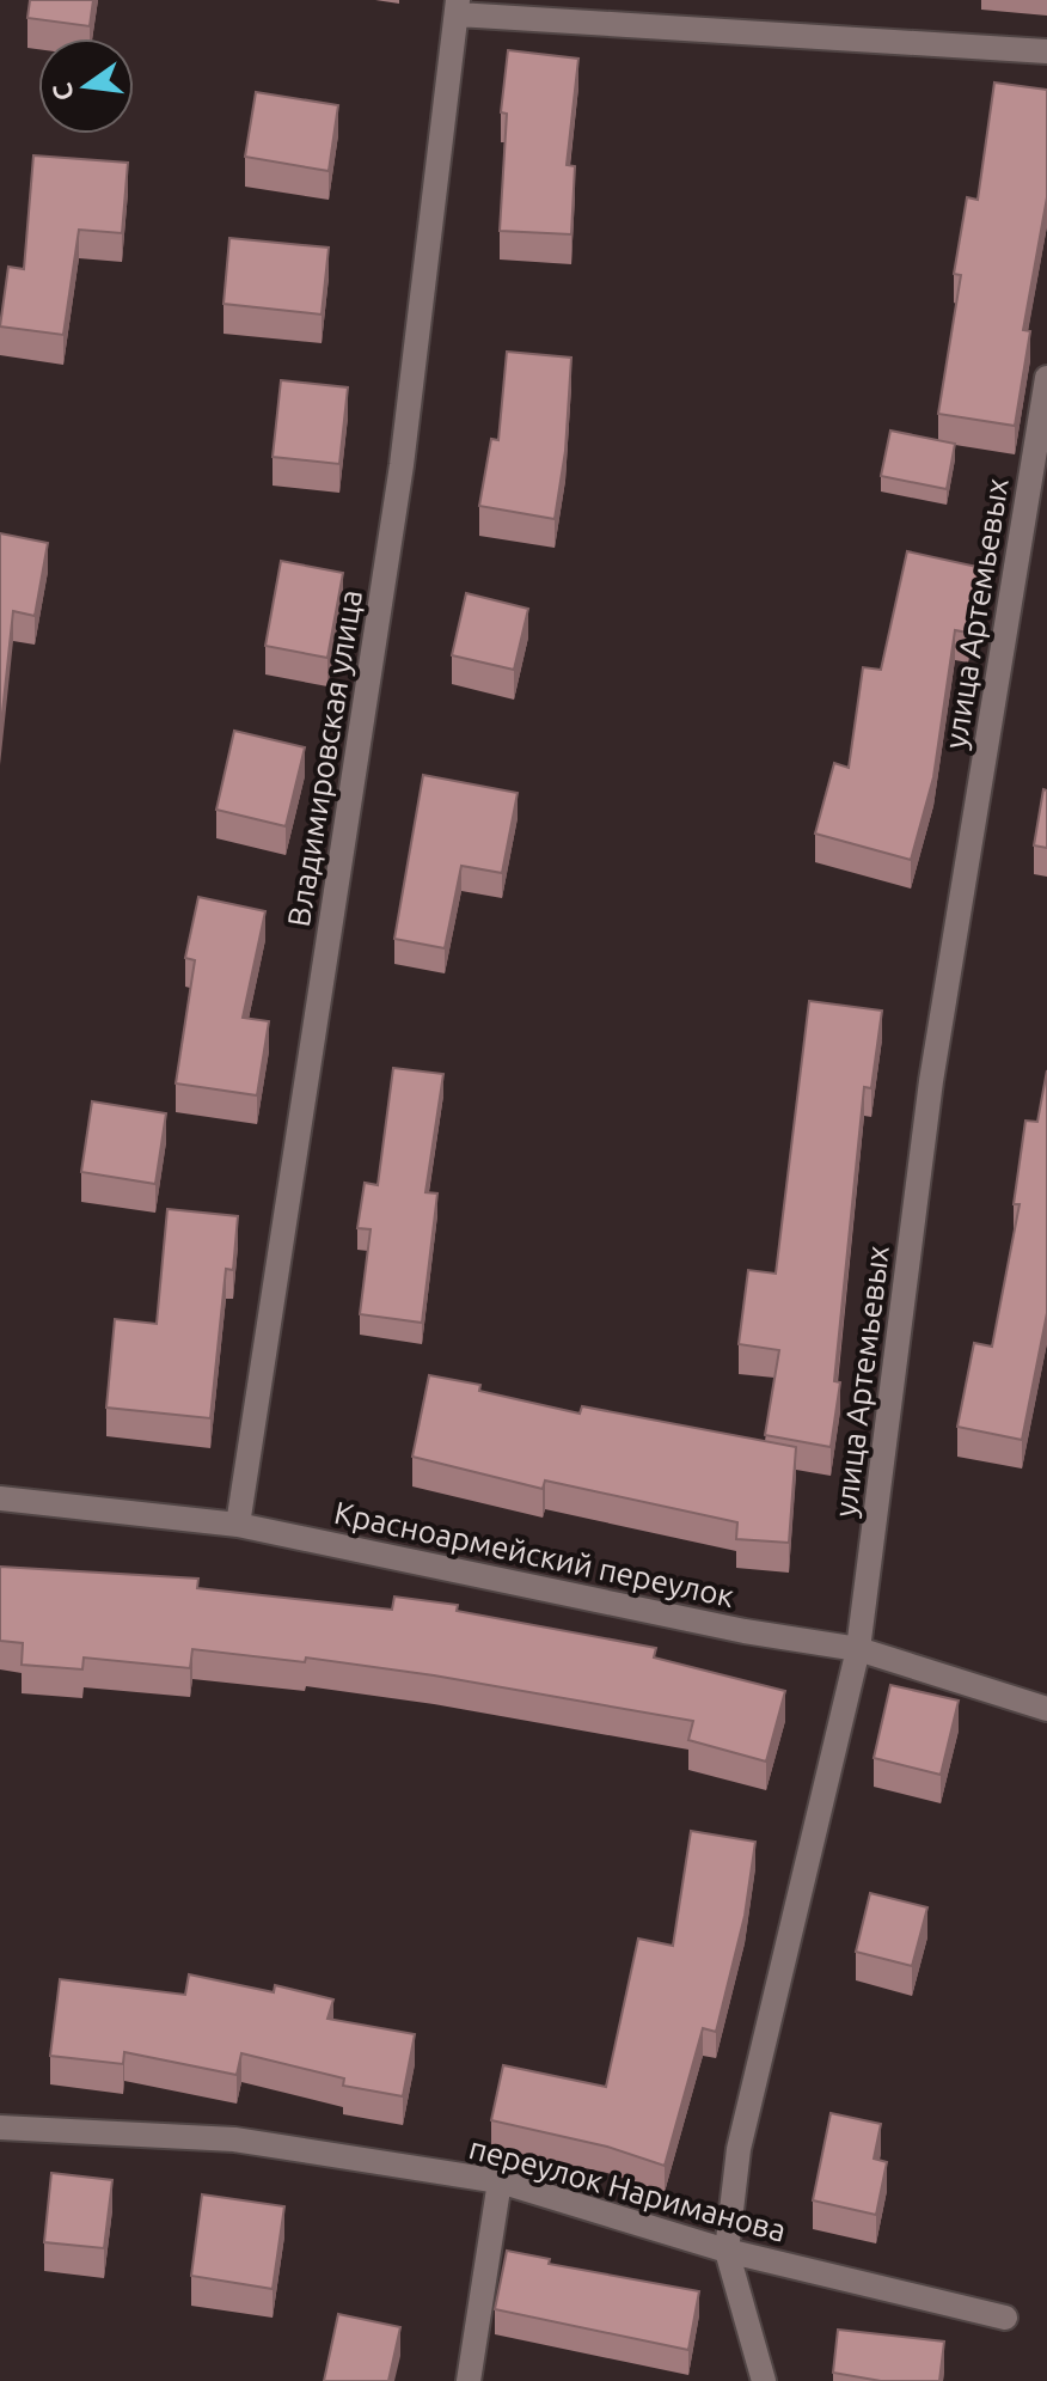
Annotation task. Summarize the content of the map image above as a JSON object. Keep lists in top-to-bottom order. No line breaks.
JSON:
{"streets":{"street":["улица Артемьевых","Владимировская улица","Красноармейский переулок","переулок Нариманова"]},"crossings":[["улица Артемьевых","Красноармейский переулок"],["улица Артемьевых","переулок Нариманова"],["Владимировская улица","Красноармейский переулок"]],"north":"left"}
